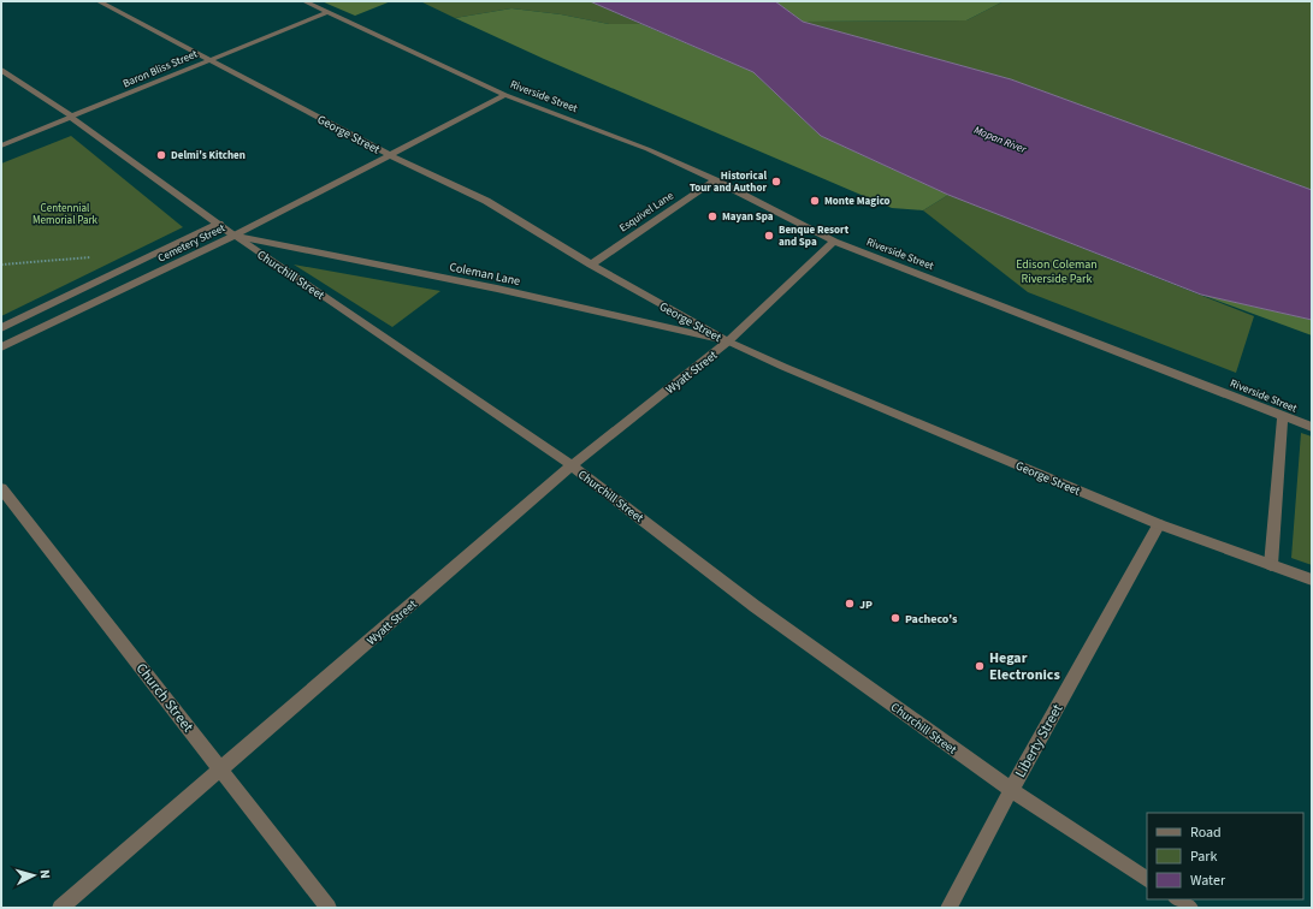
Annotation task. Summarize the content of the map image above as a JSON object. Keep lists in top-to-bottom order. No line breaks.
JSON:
{"streets":{"street":["Baron Bliss Street","Riverside Street","George Street","Esquivel Lane","Cemetery Street","Coleman Lane","Churchill Street","Wyatt Street","Church Street","Liberty Street"]},"crossings":[["Baron Bliss Street","Riverside Street"],["Baron Bliss Street","George Street"],["Baron Bliss Street","Churchill Street"],["Riverside Street","Esquivel Lane"],["Riverside Street","Cemetery Street"],["Riverside Street","Wyatt Street"],["George Street","Esquivel Lane"],["George Street","Cemetery Street"],["George Street","Coleman Lane"],["George Street","Wyatt Street"],["George Street","Liberty Street"],["Cemetery Street","Coleman Lane"],["Cemetery Street","Churchill Street"],["Coleman Lane","Churchill Street"],["Coleman Lane","Wyatt Street"],["Churchill Street","Wyatt Street"],["Churchill Street","Liberty Street"],["Wyatt Street","Church Street"]],"water":["Mopan River"],"parks":["Centennial Memorial Park","Edison Coleman Riverside Park"],"places":["Delmi's Kitchen","Historical Tour and Author","Monte Magico","Mayan Spa","Benque Resort and Spa","JP","Pacheco's","Hegar Electronics"],"legend":["Road","Park","Water"],"north":"right"}
